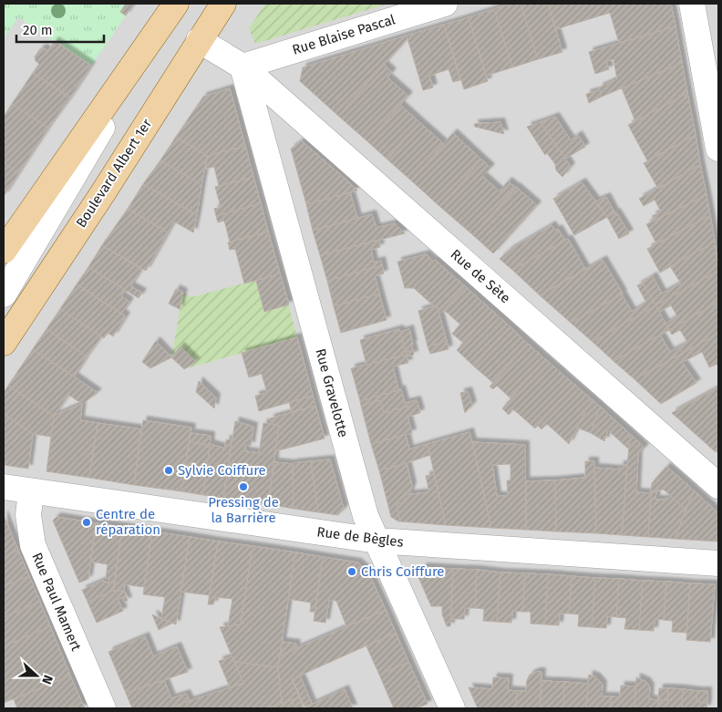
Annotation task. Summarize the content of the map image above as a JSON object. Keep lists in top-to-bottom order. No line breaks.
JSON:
{"streets":{"main road":["Boulevard Albert 1er"],"street":["Rue Blaise Pascal","Rue de Sète","Rue Gravelotte","Rue de Bègles","Rue Paul Mamert"]},"crossings":[["Rue Blaise Pascal","Rue de Sète"],["Rue Blaise Pascal","Rue Gravelotte"],["Boulevard Albert 1er","Rue de Sète"],["Rue de Sète","Rue Gravelotte"],["Rue Gravelotte","Rue de Bègles"],["Rue de Bègles","Rue Paul Mamert"]],"places":["Sylvie Coiffure","Pressing de la Barrière","Centre de réparation","Chris Coiffure"],"scale_bar":"20 m","north":"right"}
